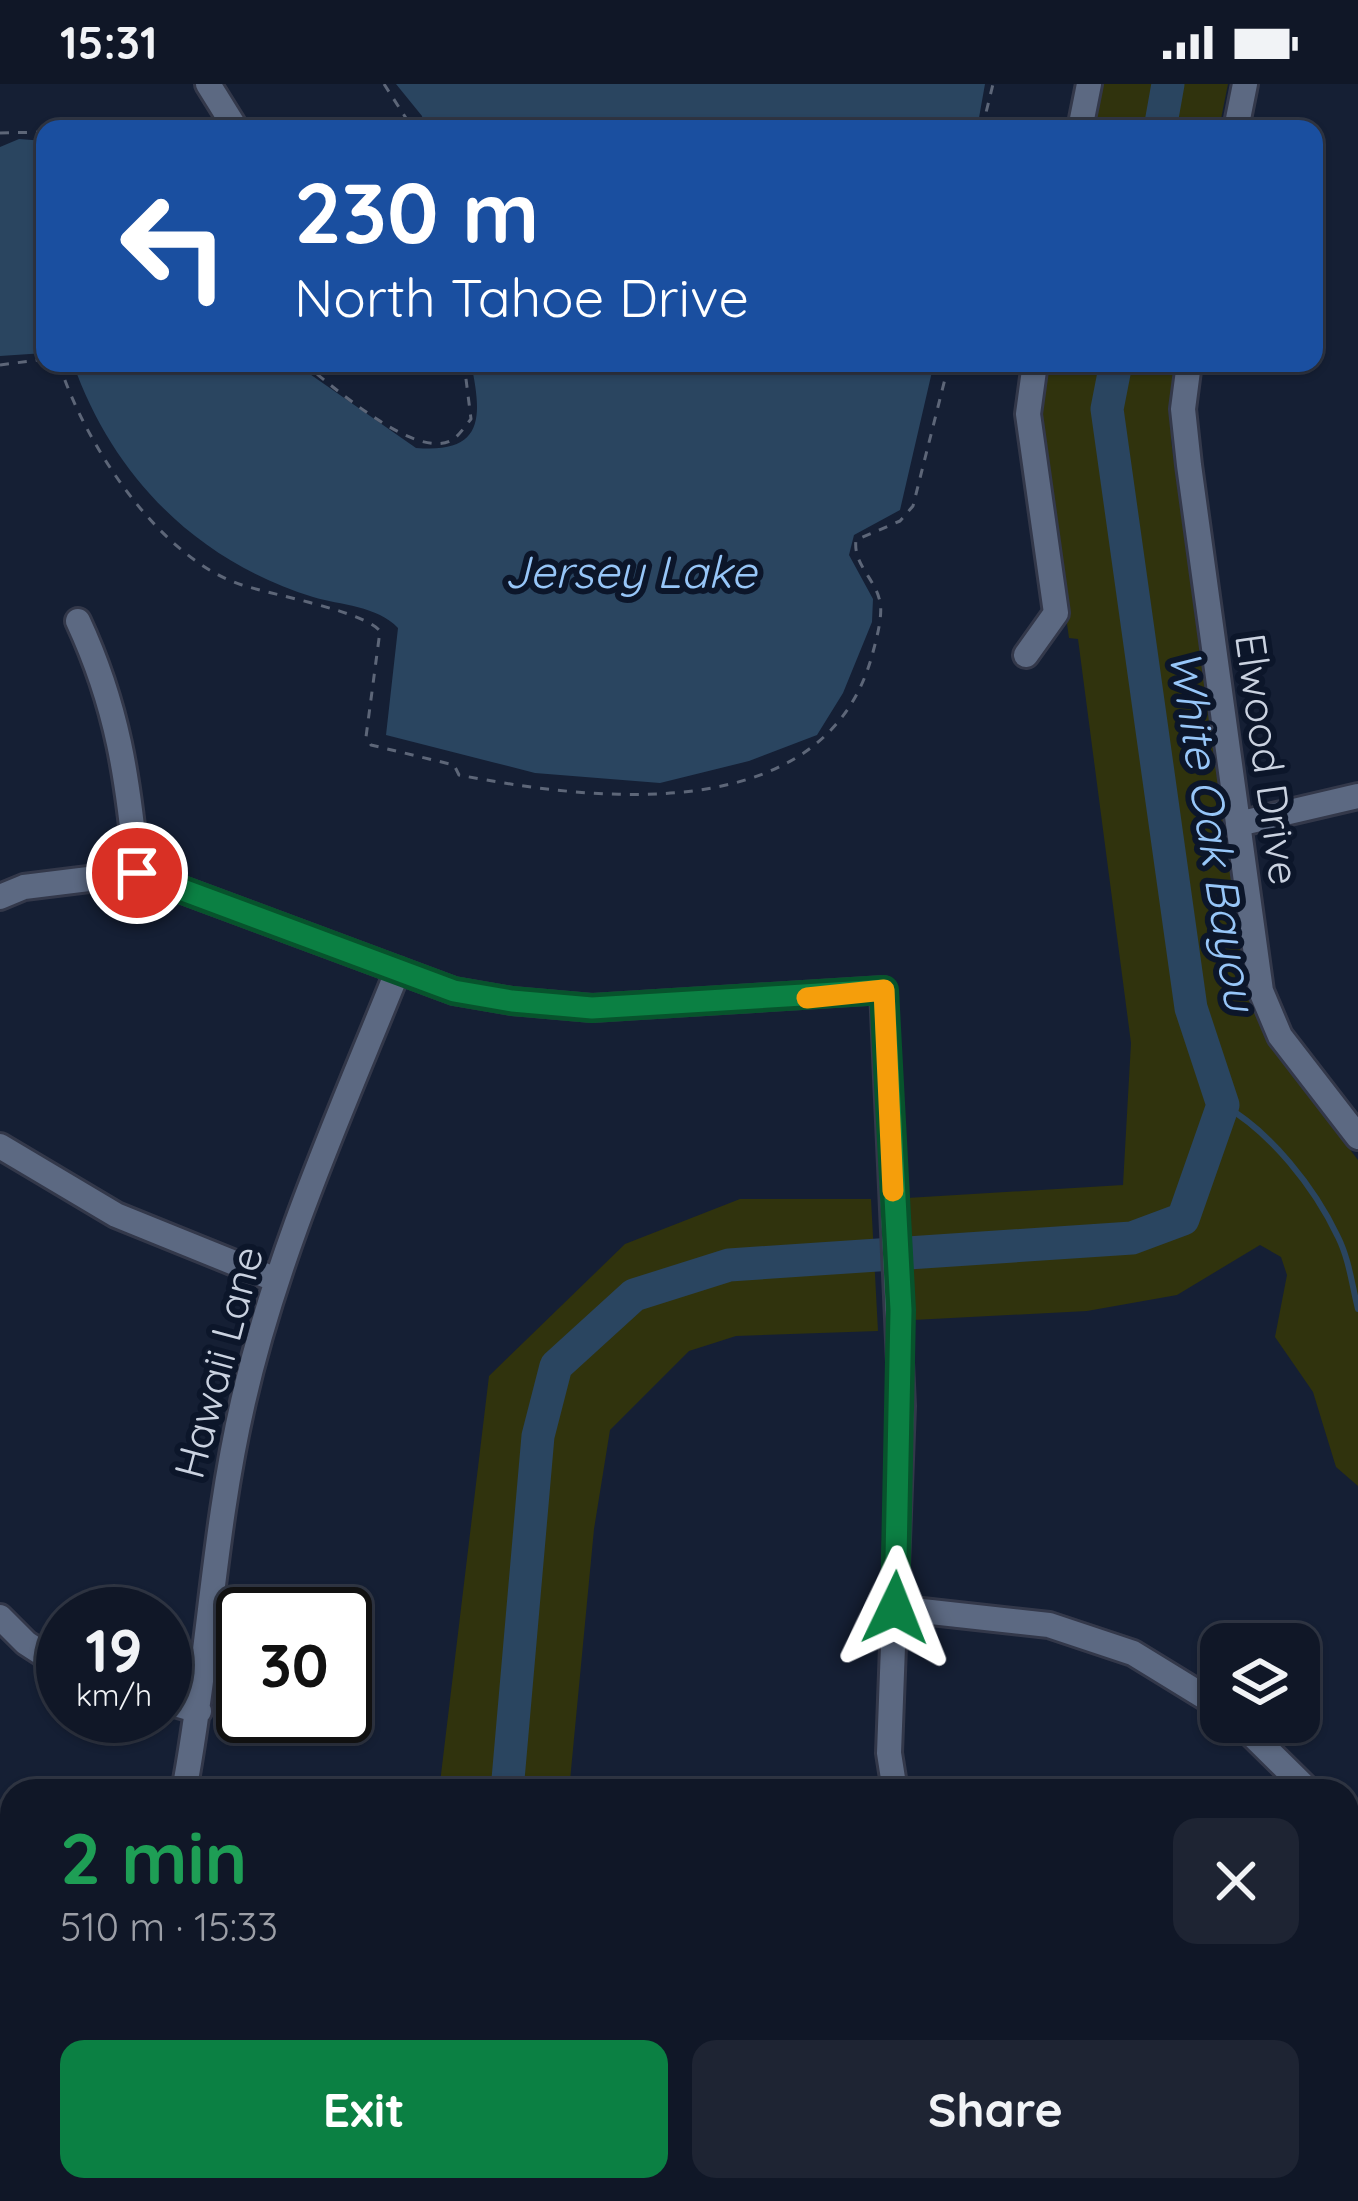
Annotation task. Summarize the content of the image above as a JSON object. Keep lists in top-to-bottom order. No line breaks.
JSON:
{"streets":{"street":["Elwood Drive","Hawaii Lane"]},"water":["Jersey Lake","White Oak Bayou"],"page":{"status":"15:31","turn":["230 m","North Tahoe Drive"],"speed":"19 km/h","limit":"30","heading":["2 min","510 m · 15:33"],"buttons":["Exit","Share"]}}
